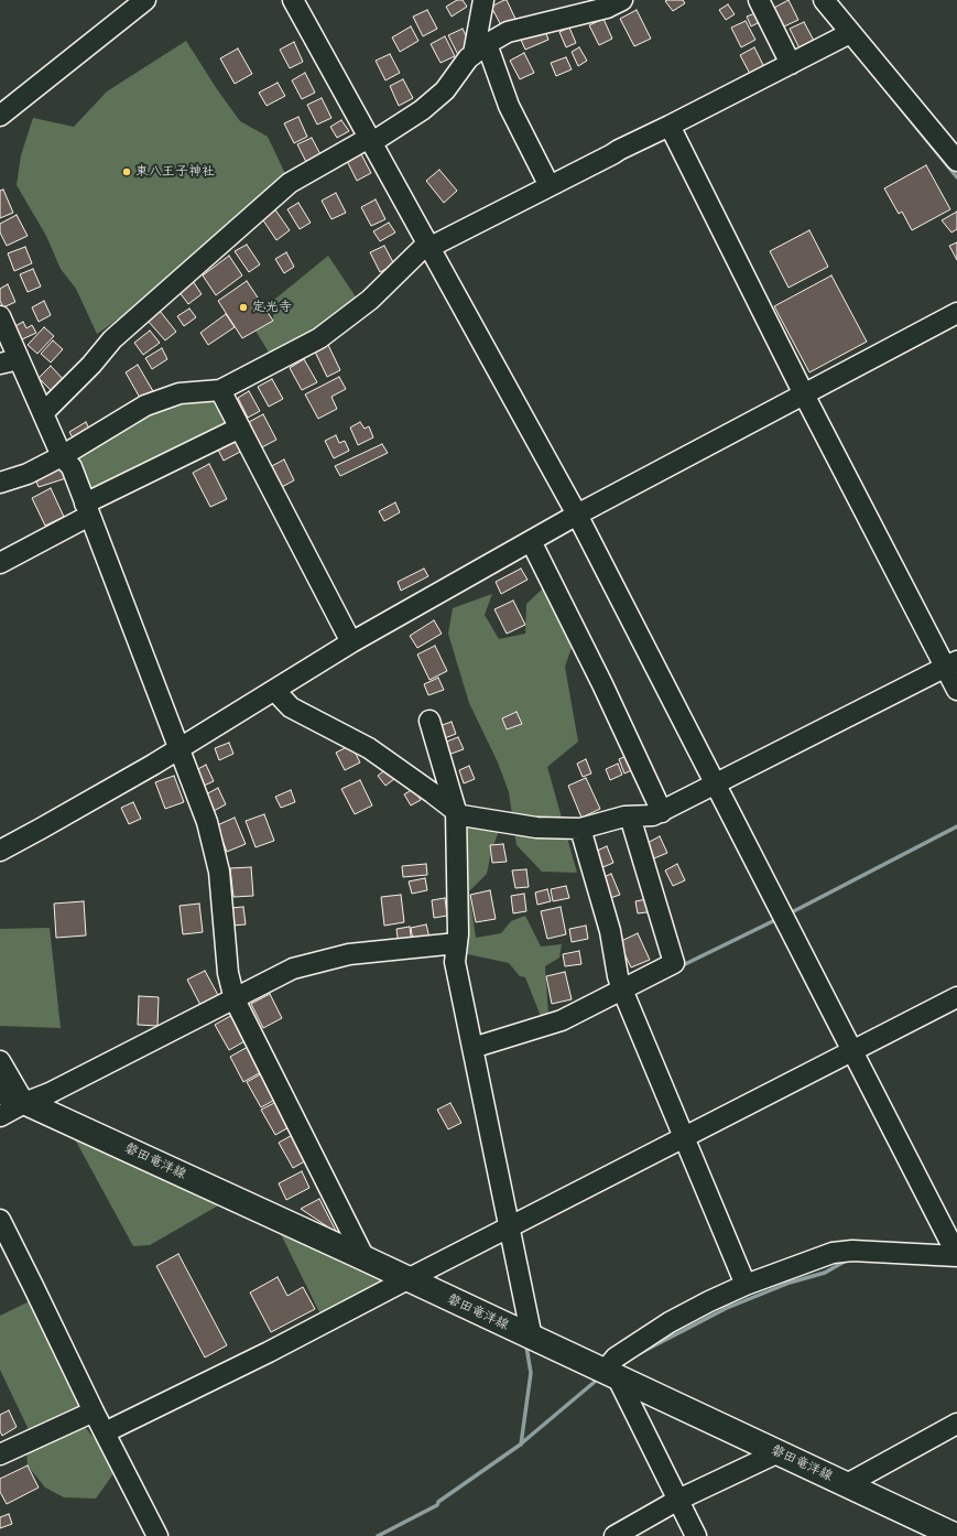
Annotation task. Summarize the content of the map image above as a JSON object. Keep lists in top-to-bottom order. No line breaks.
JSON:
{"streets":{"main road":["磐田竜洋線"]},"places":["東八王子神社","定光寺"]}
